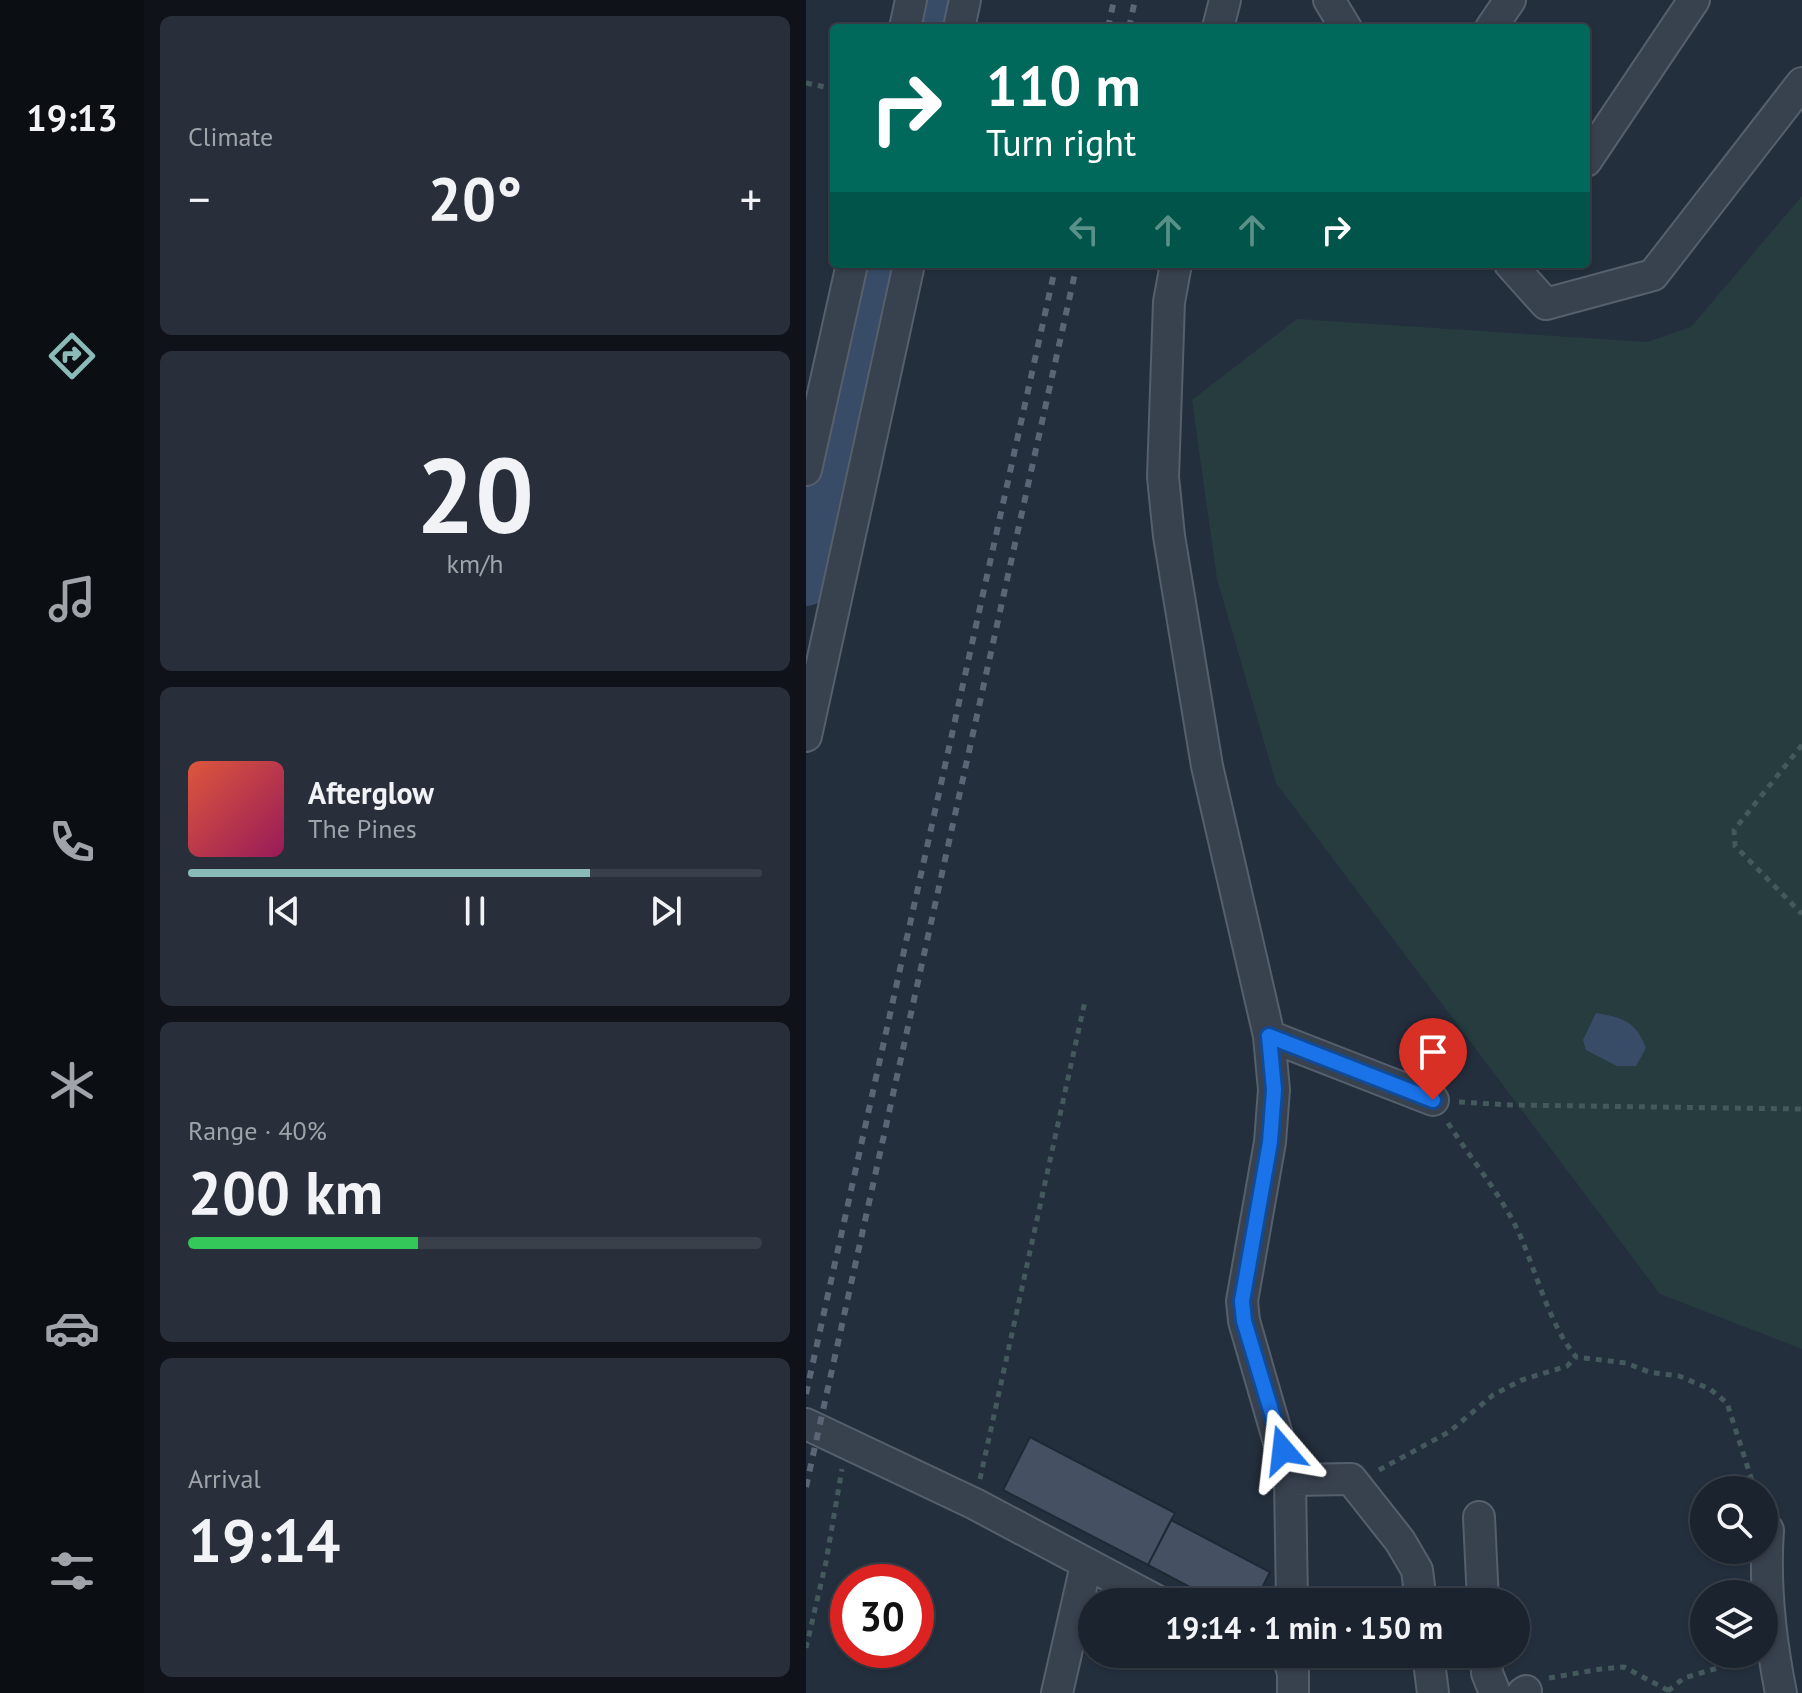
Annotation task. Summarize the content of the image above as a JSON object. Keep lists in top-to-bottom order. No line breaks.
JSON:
{"page":{"tabs":"19:13","tile":["Climate",["20","km/h"],["Range · 40%","200 km"],["Arrival","19:14"]],"turn":["110 m","Turn right"],"heat":["−","20°","+"],"song":["Afterglow","The Pines"],"limit":"30","trip":"19:14 · 1 min · 150 m"}}
